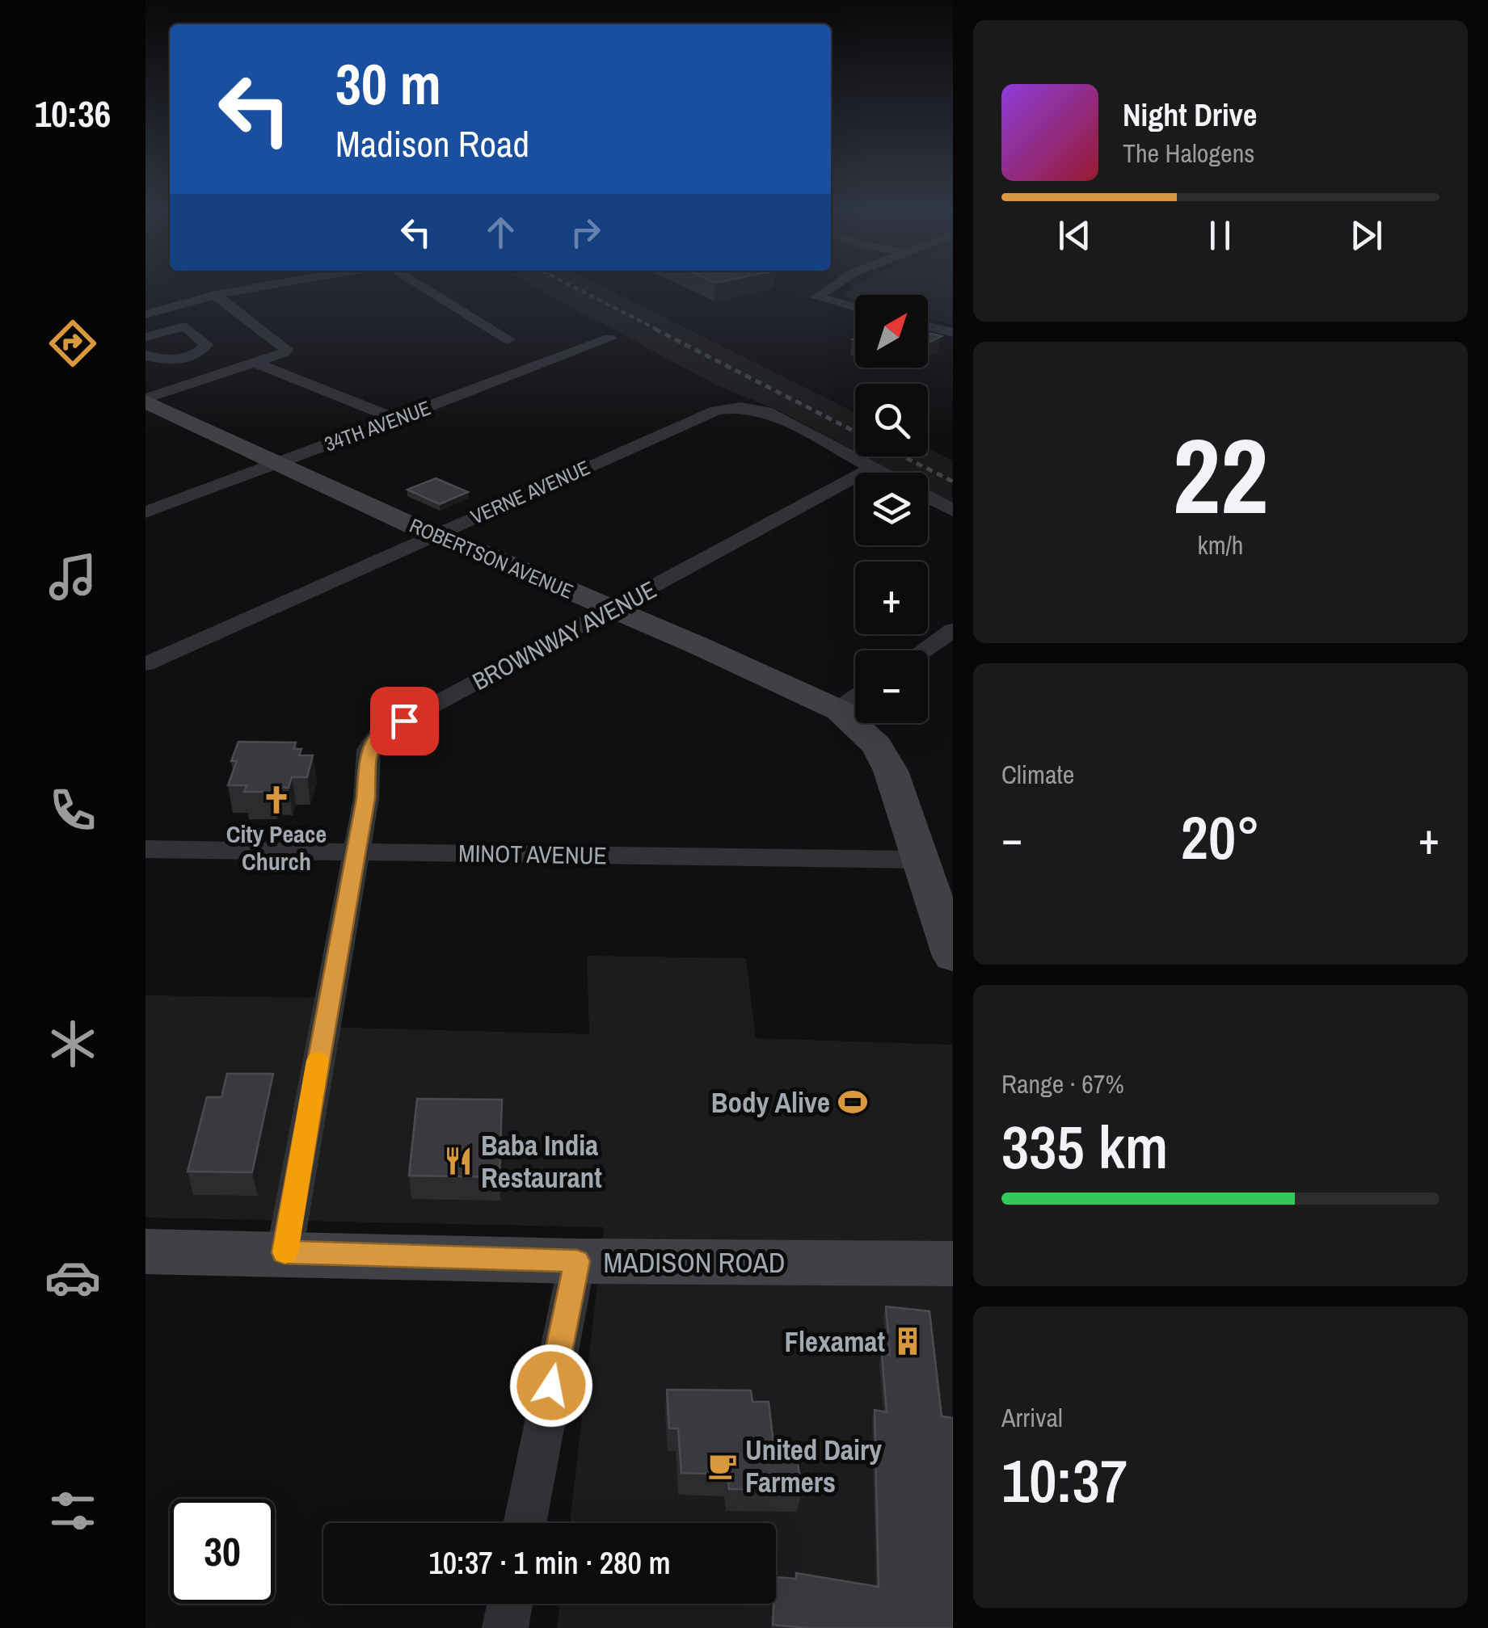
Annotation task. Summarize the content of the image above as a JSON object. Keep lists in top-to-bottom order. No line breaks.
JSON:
{"streets":{"street":["34TH AVENUE","VERNE AVENUE","ROBERTSON AVENUE","BROWNWAY AVENUE","MINOT AVENUE","MADISON ROAD"]},"crossings":[["34TH AVENUE","ROBERTSON AVENUE"],["VERNE AVENUE","ROBERTSON AVENUE"],["VERNE AVENUE","BROWNWAY AVENUE"],["ROBERTSON AVENUE","BROWNWAY AVENUE"],["ROBERTSON AVENUE","MINOT AVENUE"],["BROWNWAY AVENUE","MINOT AVENUE"],["BROWNWAY AVENUE","MADISON ROAD"]],"places":{"church":["City Peace Church"],"sports":["Body Alive"],"restaurant":["Baba India Restaurant"],"building":["Flexamat"],"cafe":["United Dairy Farmers"]},"north":"top right","page":{"tabs":"10:36","turn":["30 m","Madison Road"],"song":["Night Drive","The Halogens"],"map_buttons":["+","−"],"tile":[["22","km/h"],"Climate",["Range · 67%","335 km"],["Arrival","10:37"]],"heat":["−","20°","+"],"limit":"30","trip":"10:37 · 1 min · 280 m"}}
